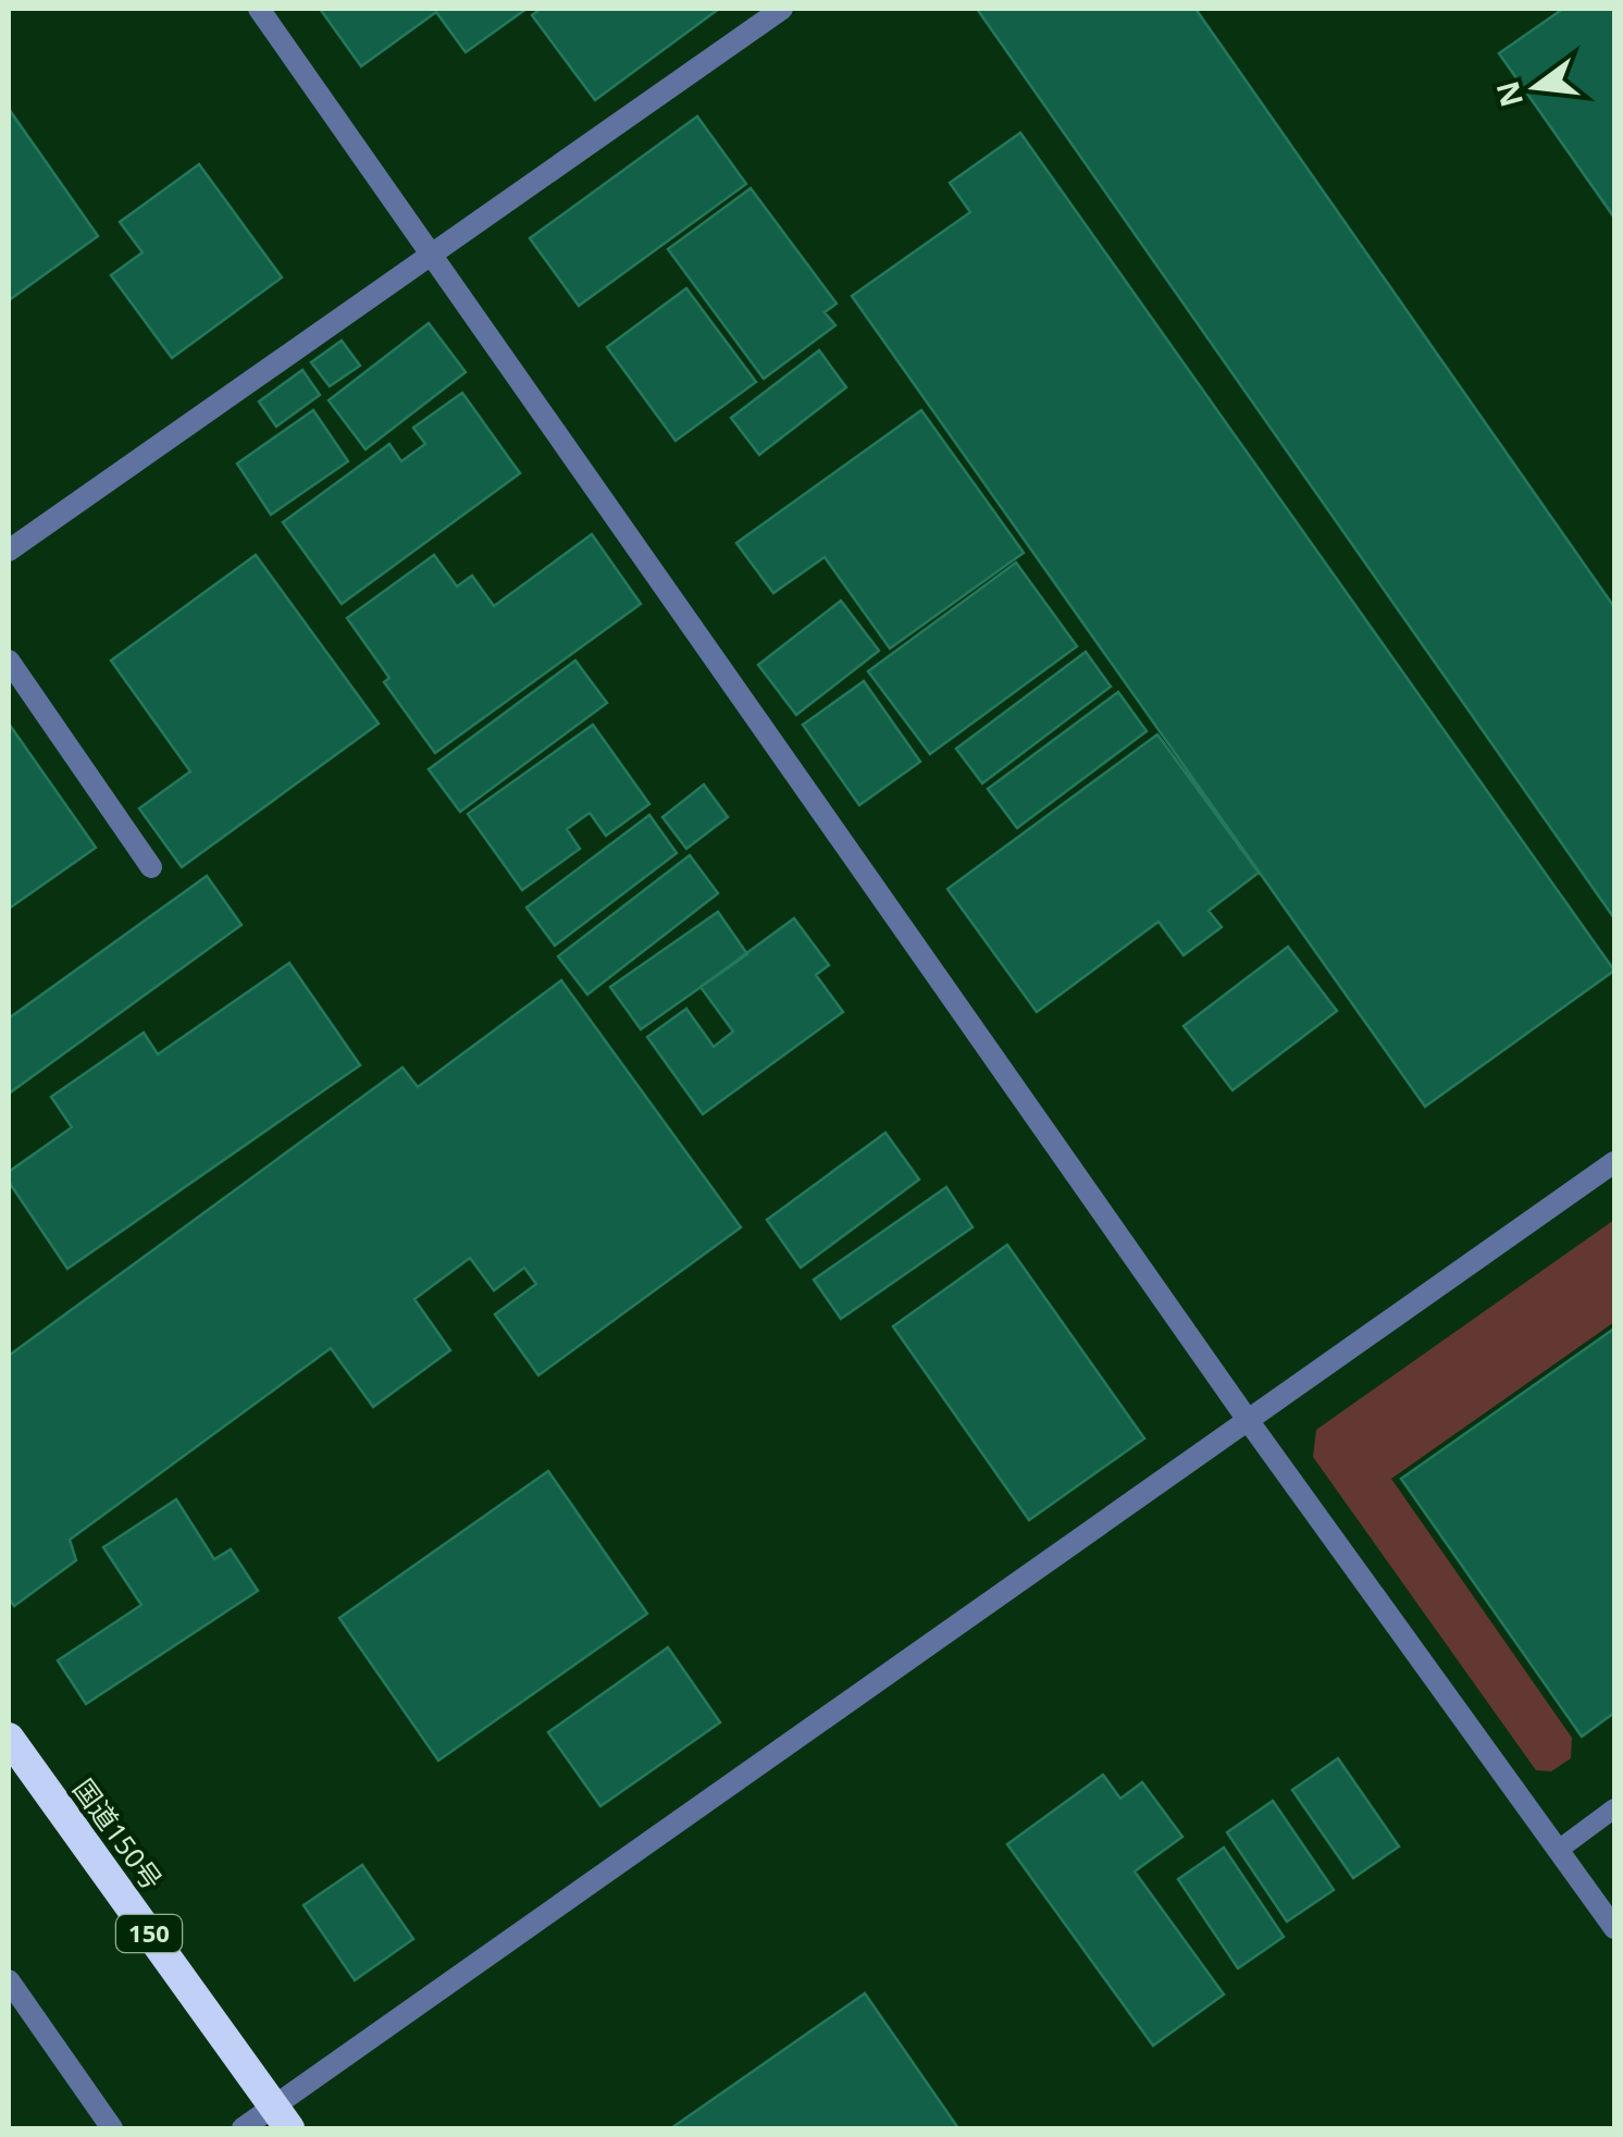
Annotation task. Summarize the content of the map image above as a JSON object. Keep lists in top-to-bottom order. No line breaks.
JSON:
{"streets":{"highway":["国道150号","150"]},"north":"left"}
